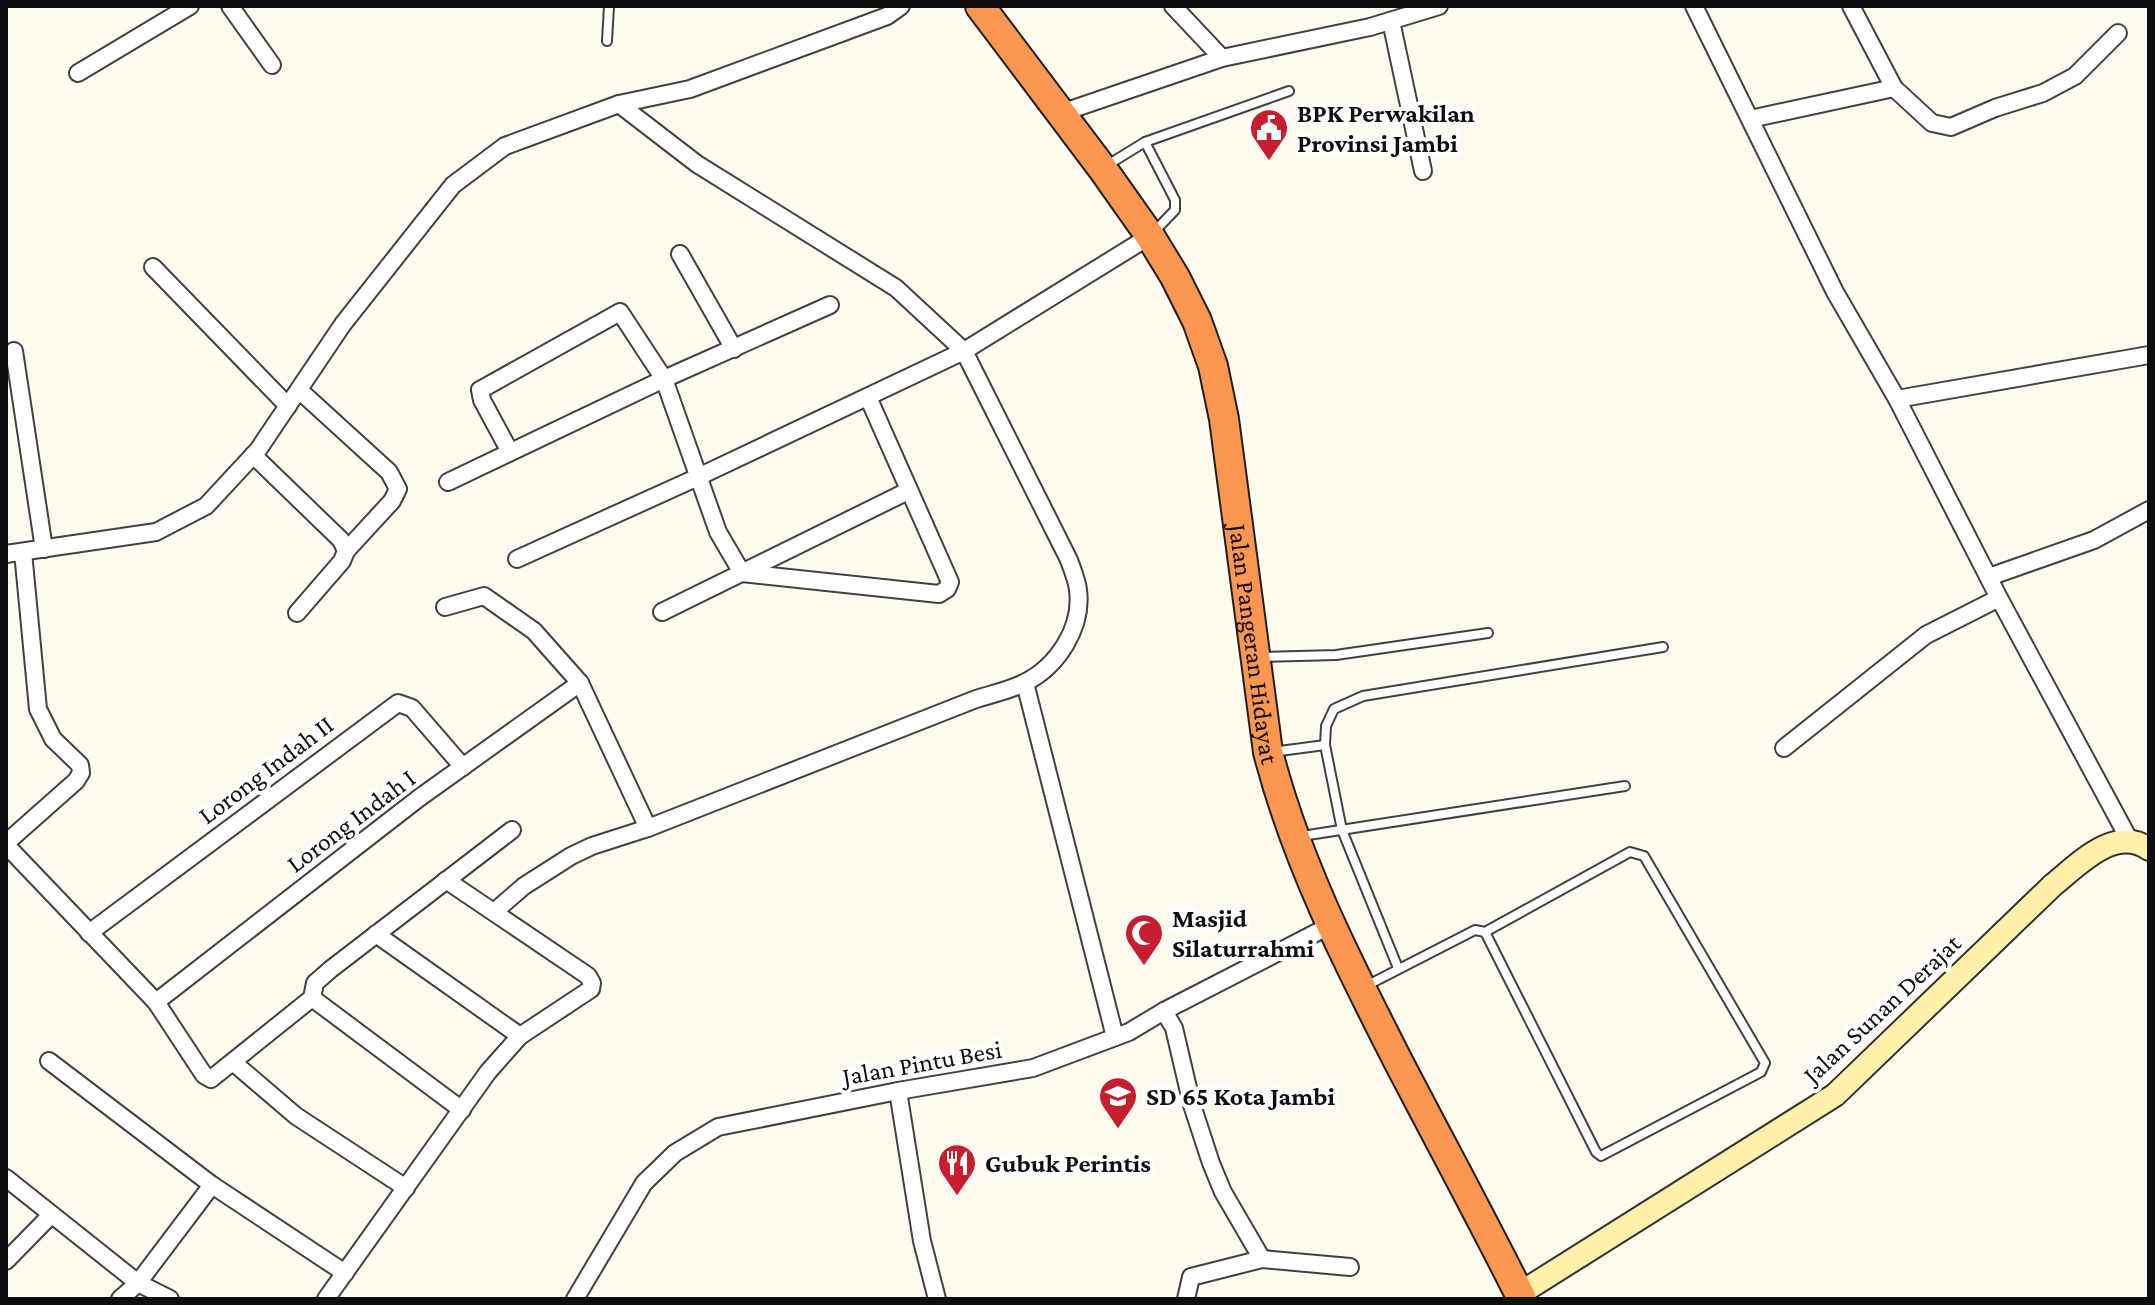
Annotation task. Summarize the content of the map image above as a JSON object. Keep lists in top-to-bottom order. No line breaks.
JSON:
{"streets":{"highway":["Jalan Pangeran Hidayat"],"street":["Lorong Indah II","Lorong Indah I","Jalan Sunan Derajat","Jalan Pintu Besi"]},"crossings":[["Jalan Pangeran Hidayat","Jalan Sunan Derajat"],["Jalan Pangeran Hidayat","Jalan Pintu Besi"],["Lorong Indah II","Lorong Indah I"]],"places":{"public building":["BPK Perwakilan Provinsi Jambi"],"mosque":["Masjid Silaturrahmi"],"school or university":["SD 65 Kota Jambi"],"restaurant":["Gubuk Perintis"]}}
